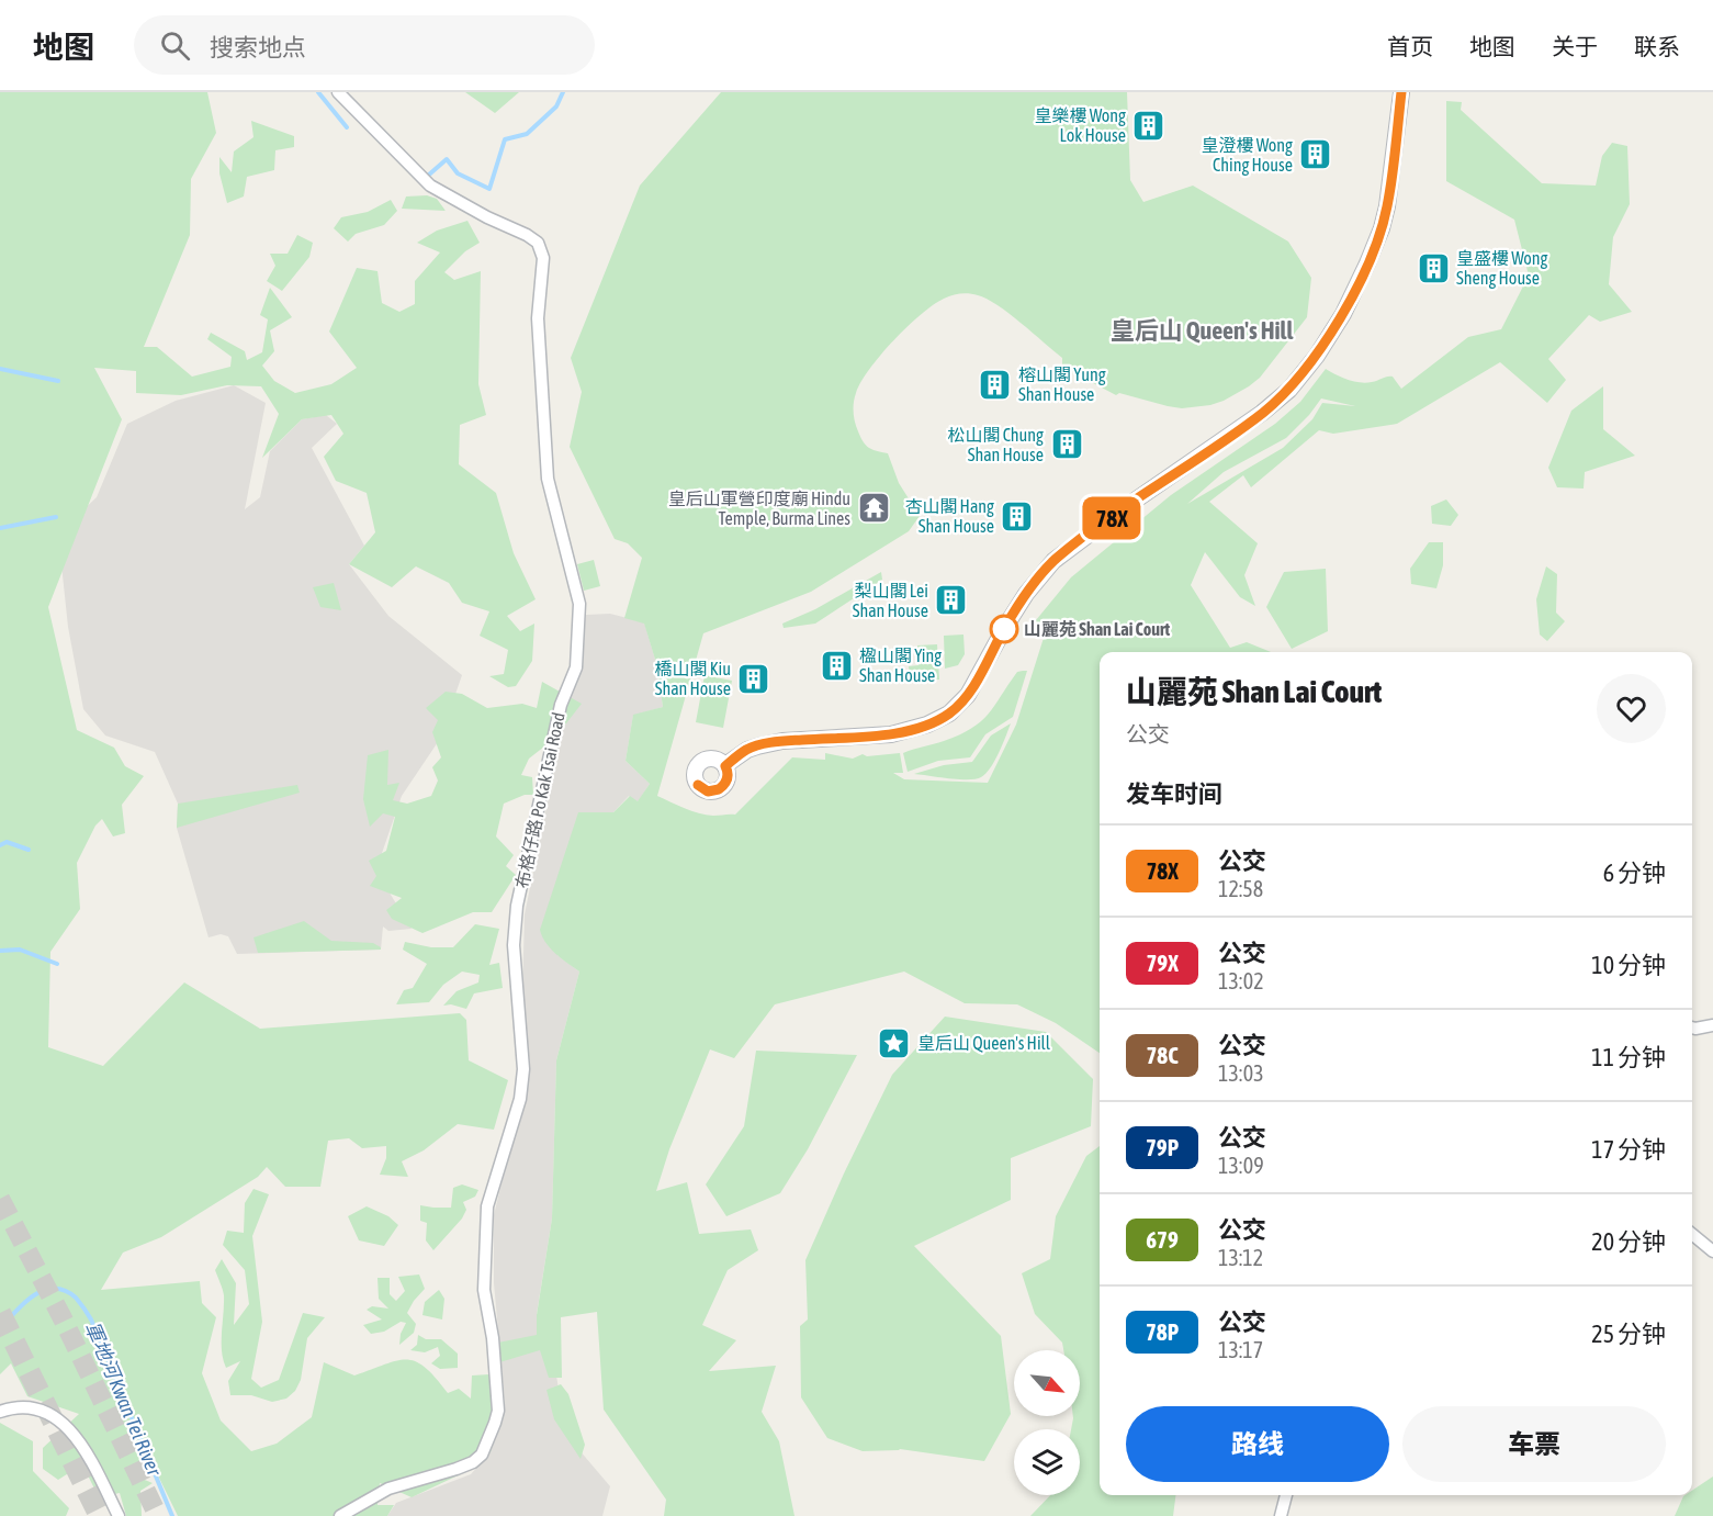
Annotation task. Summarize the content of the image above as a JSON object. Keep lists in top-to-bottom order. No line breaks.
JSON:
{"streets":{"street":["布格仔路 Po Kak Tsai Road"]},"districts":["皇后山 Queen's Hill"],"water":["軍地河 Kwan Tei River"],"places":{"building":["皇樂樓 Wong Lok House","皇澄樓 Wong Ching House","皇盛樓 Wong Sheng House","榕山閣 Yung Shan House","松山閣 Chung Shan House","杏山閣 Hang Shan House","梨山閣 Lei Shan House","楹山閣 Ying Shan House","橋山閣 Kiu Shan House"],"temple":["皇后山軍營印度廟 Hindu Temple, Burma Lines"],"other":["山麗苑 Shan Lai Court"],"place":["皇后山 Queen's Hill"]},"lines":["bus line 78X"],"north":"bottom right","page":{"header":"地图","search":"搜索地点","nav":["首页","地图","关于","联系"],"on_map":"78X","heading":[["山麗苑 Shan Lai Court","公交"],"发车时间"],"list":[{"mark":"78X","name":"公交","note":"12:58","value":"6 分钟"},{"mark":"79X","name":"公交","note":"13:02","value":"10 分钟"},{"mark":"78C","name":"公交","note":"13:03","value":"11 分钟"},{"mark":"79P","name":"公交","note":"13:09","value":"17 分钟"},{"mark":"679","name":"公交","note":"13:12","value":"20 分钟"},{"mark":"78P","name":"公交","note":"13:17","value":"25 分钟"}],"buttons":["路线","车票"]}}
